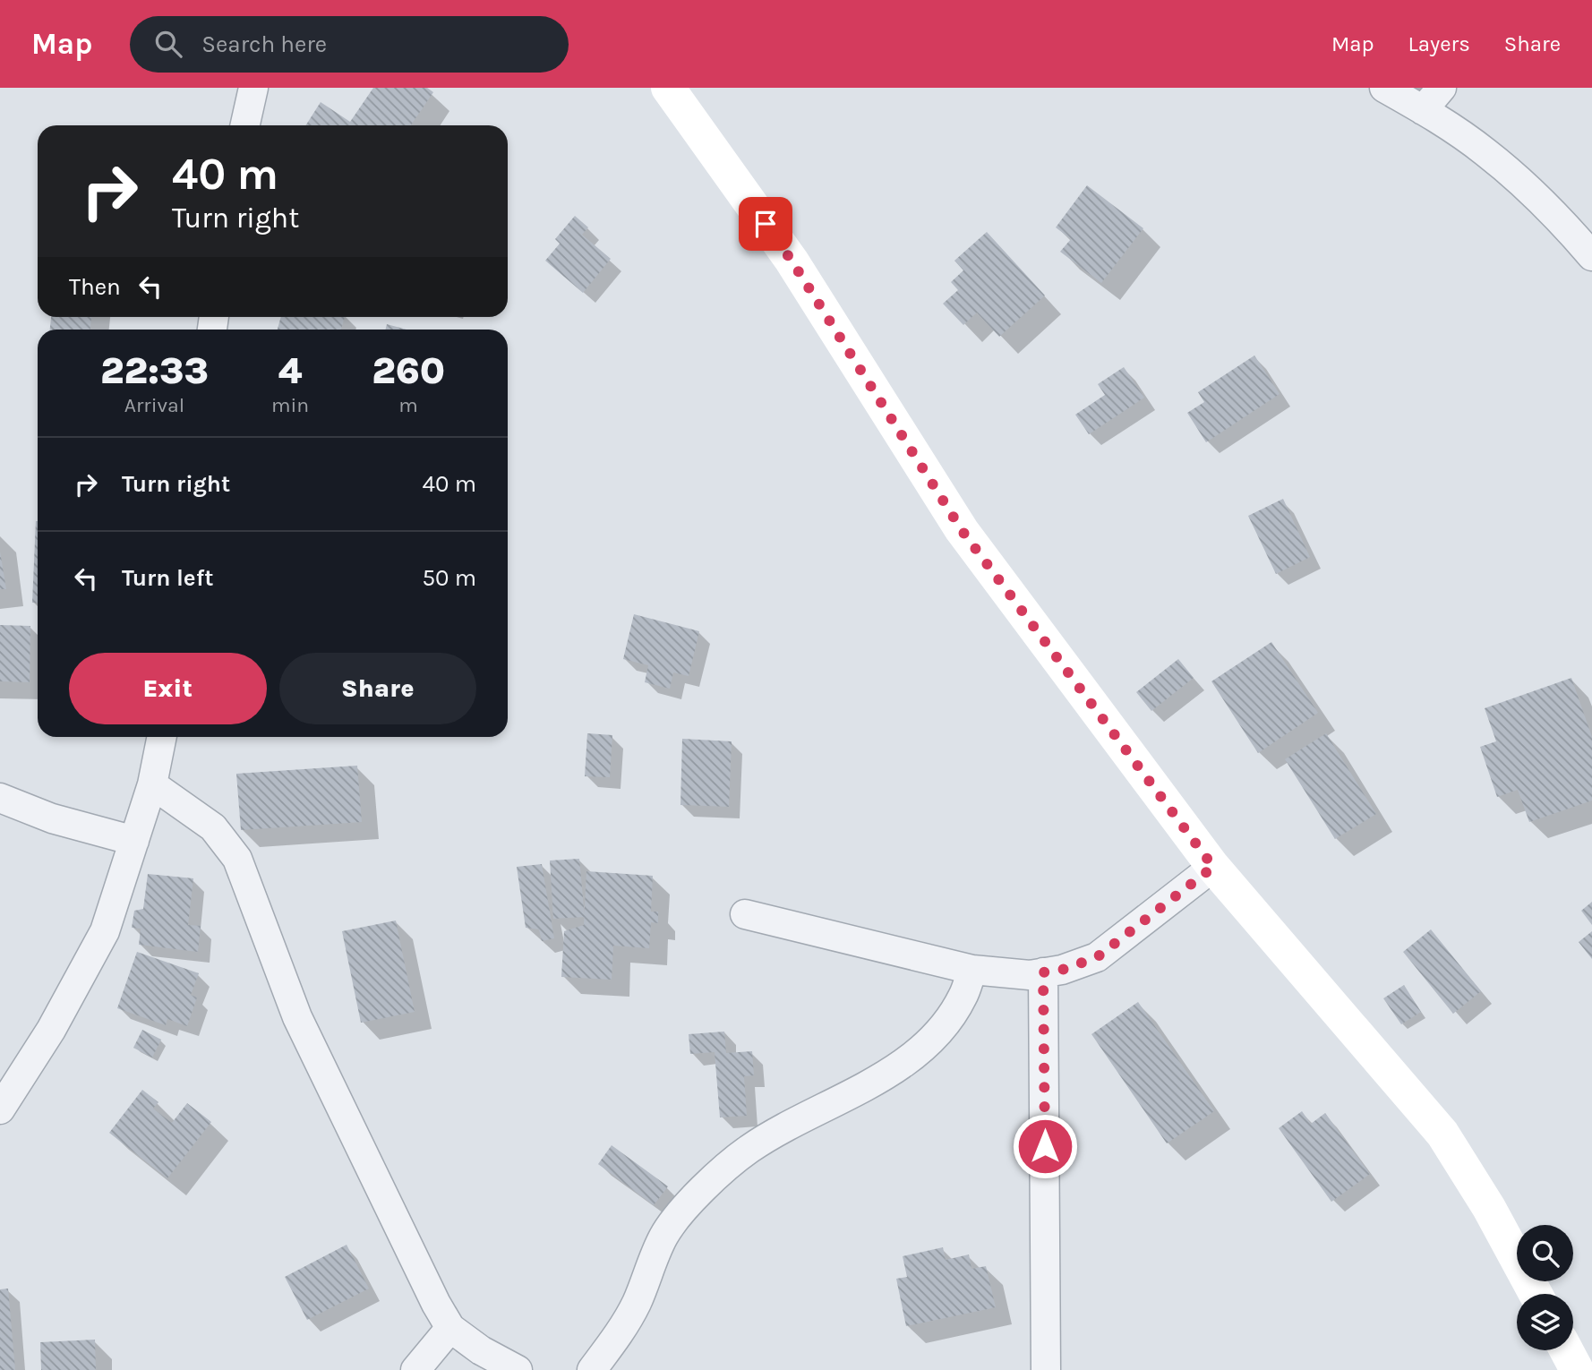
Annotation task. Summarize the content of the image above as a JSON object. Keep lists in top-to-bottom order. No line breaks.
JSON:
{"page":{"header":"Map","search":"Search here","nav":["Map","Layers","Share"],"turn":["40 m","Turn right"],"then":"Then","eta":["22:33","Arrival","4","min","260","m"],"list":[{"name":"Turn right","value":"40 m"},{"name":"Turn left","value":"50 m"}],"buttons":["Exit","Share"]}}
